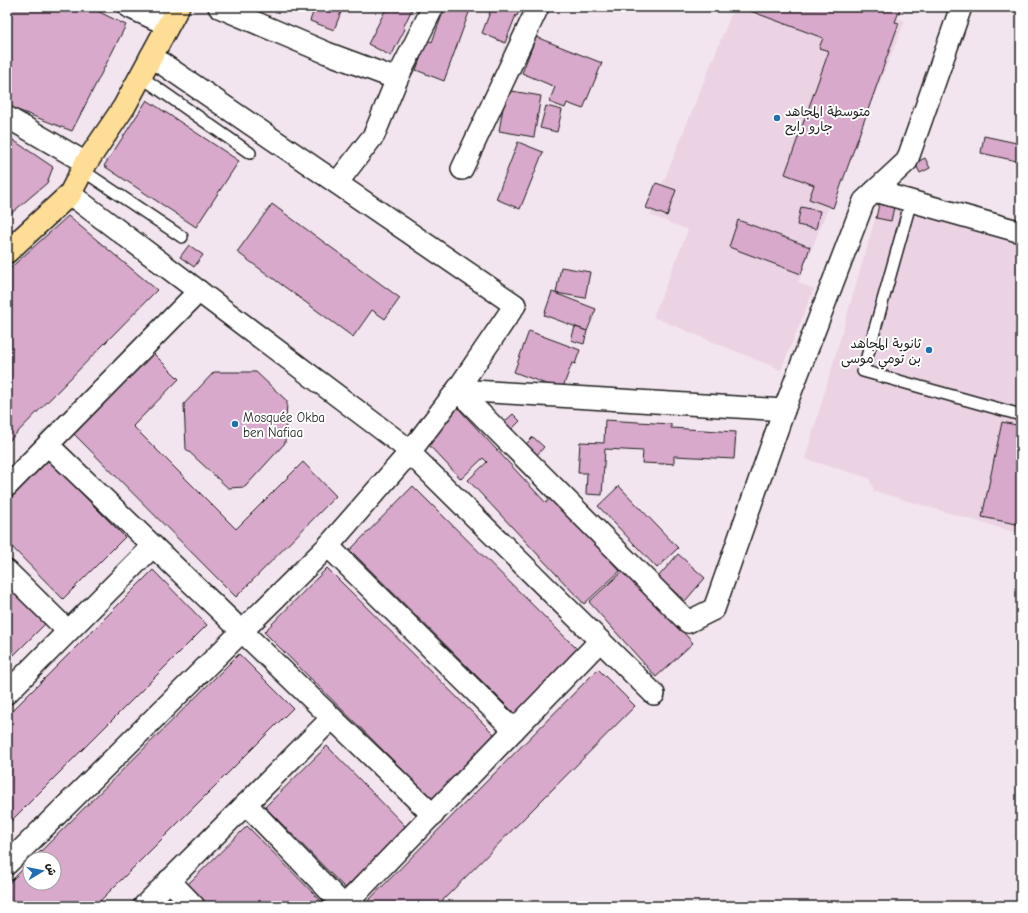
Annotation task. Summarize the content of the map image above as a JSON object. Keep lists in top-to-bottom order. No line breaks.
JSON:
{"places":["متوسطة المجاهد جارو رابح","ثانوية المجاهد بن تومي موسى","Mosquée Okba ben Nafiaa"],"north":"right"}
